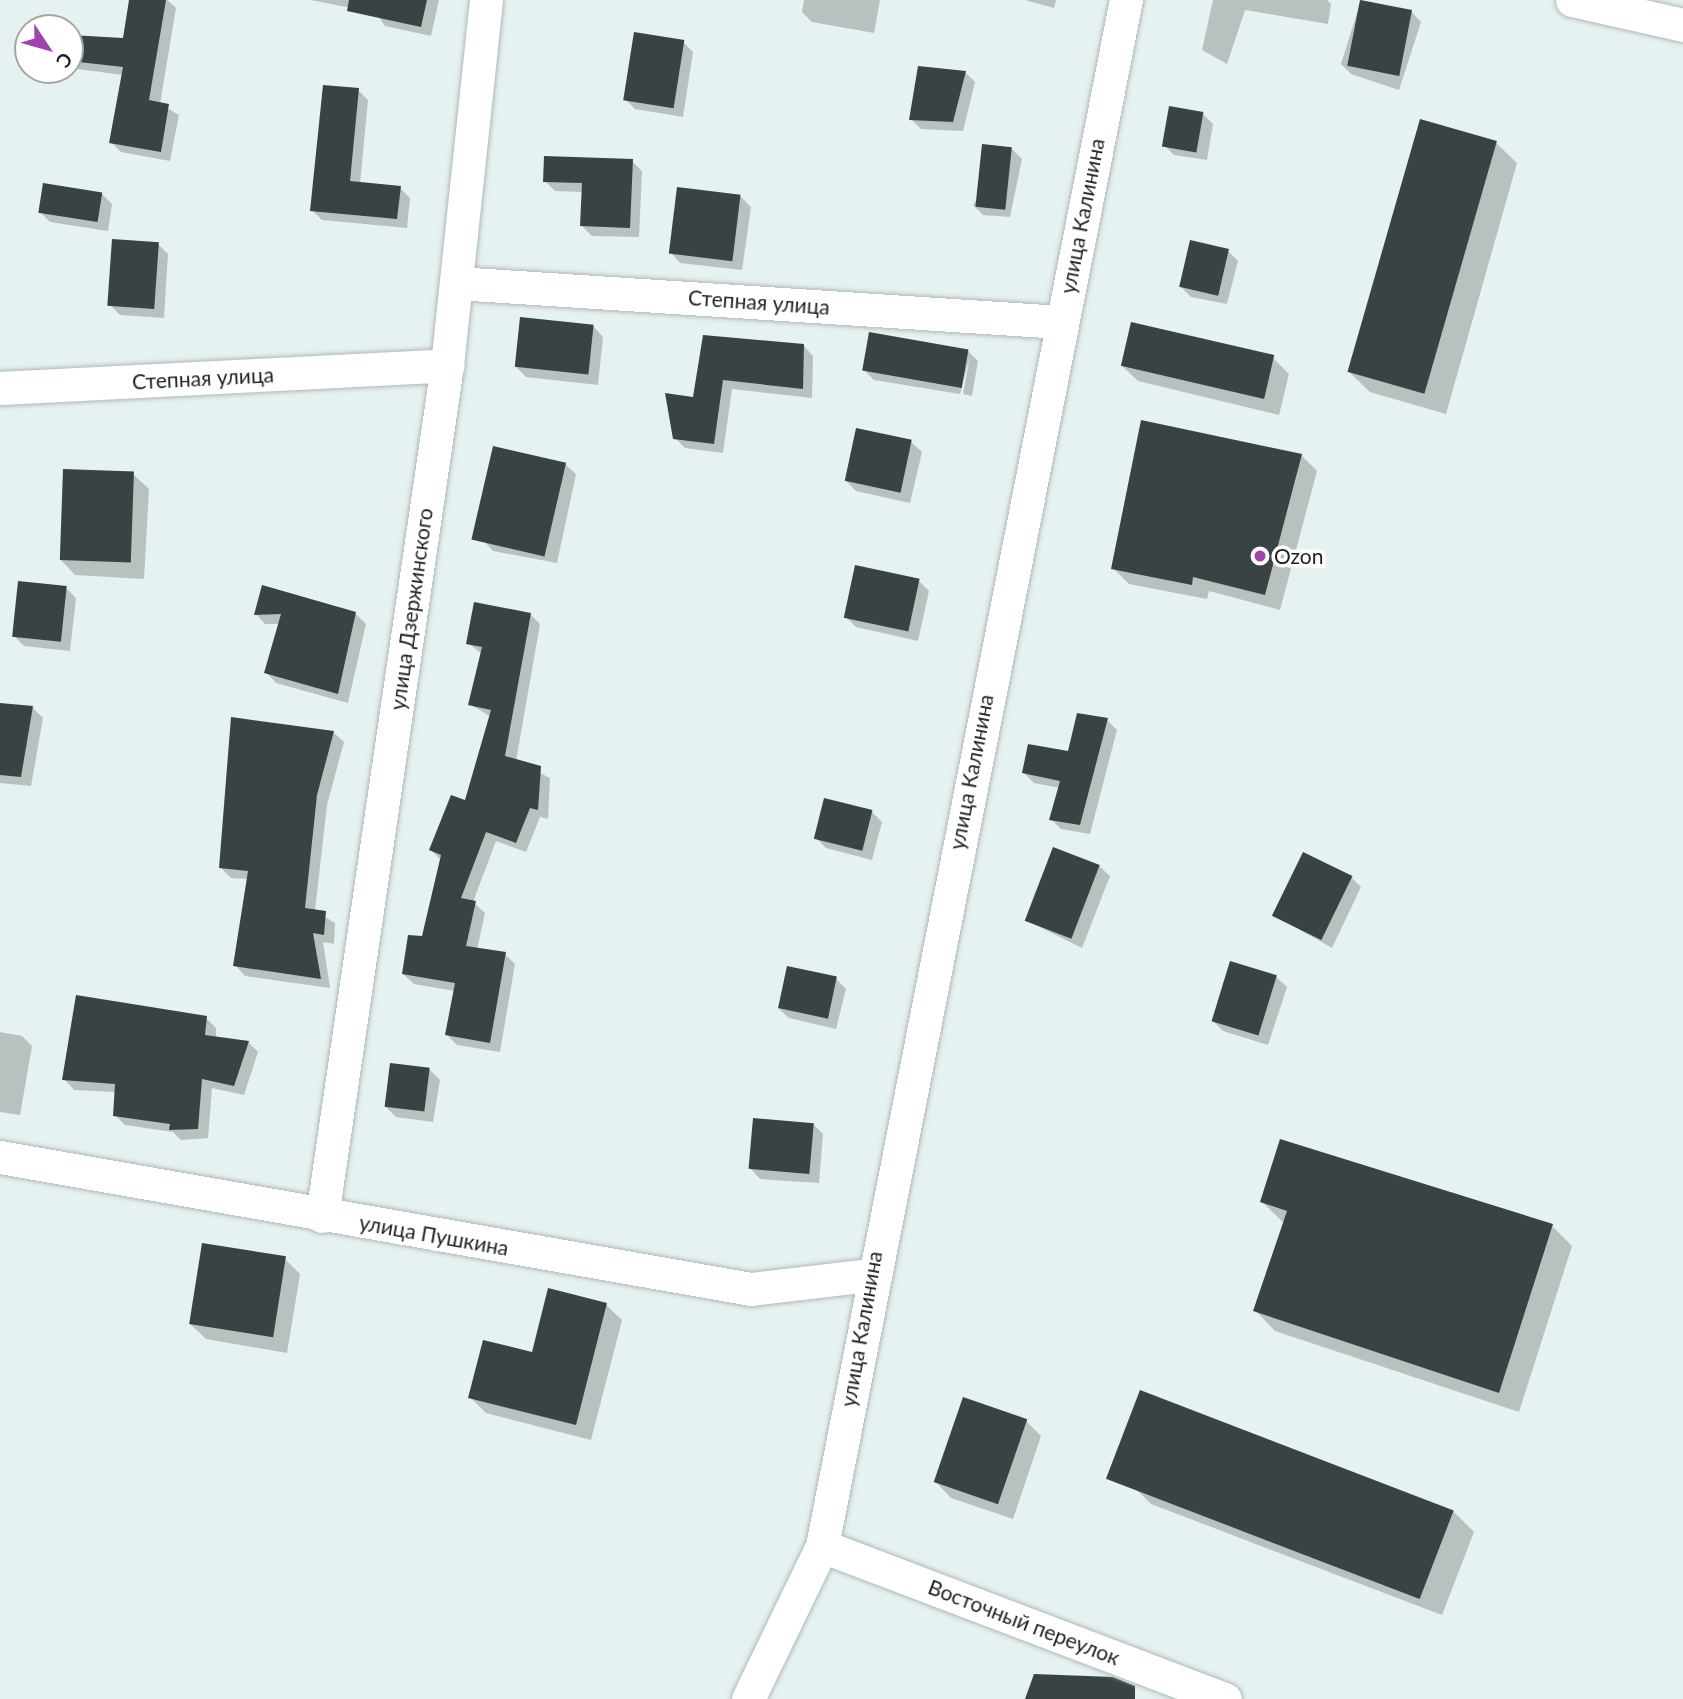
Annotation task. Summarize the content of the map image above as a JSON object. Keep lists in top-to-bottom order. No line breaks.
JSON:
{"streets":{"street":["улица Калинина","Степная улица","улица Дзержинского","улица Пушкина","Восточный переулок"]},"crossings":[["улица Калинина","Степная улица"],["улица Калинина","улица Пушкина"],["улица Калинина","Восточный переулок"],["Степная улица","улица Дзержинского"],["улица Дзержинского","улица Пушкина"]],"places":["Ozon"],"north":"bottom right"}
